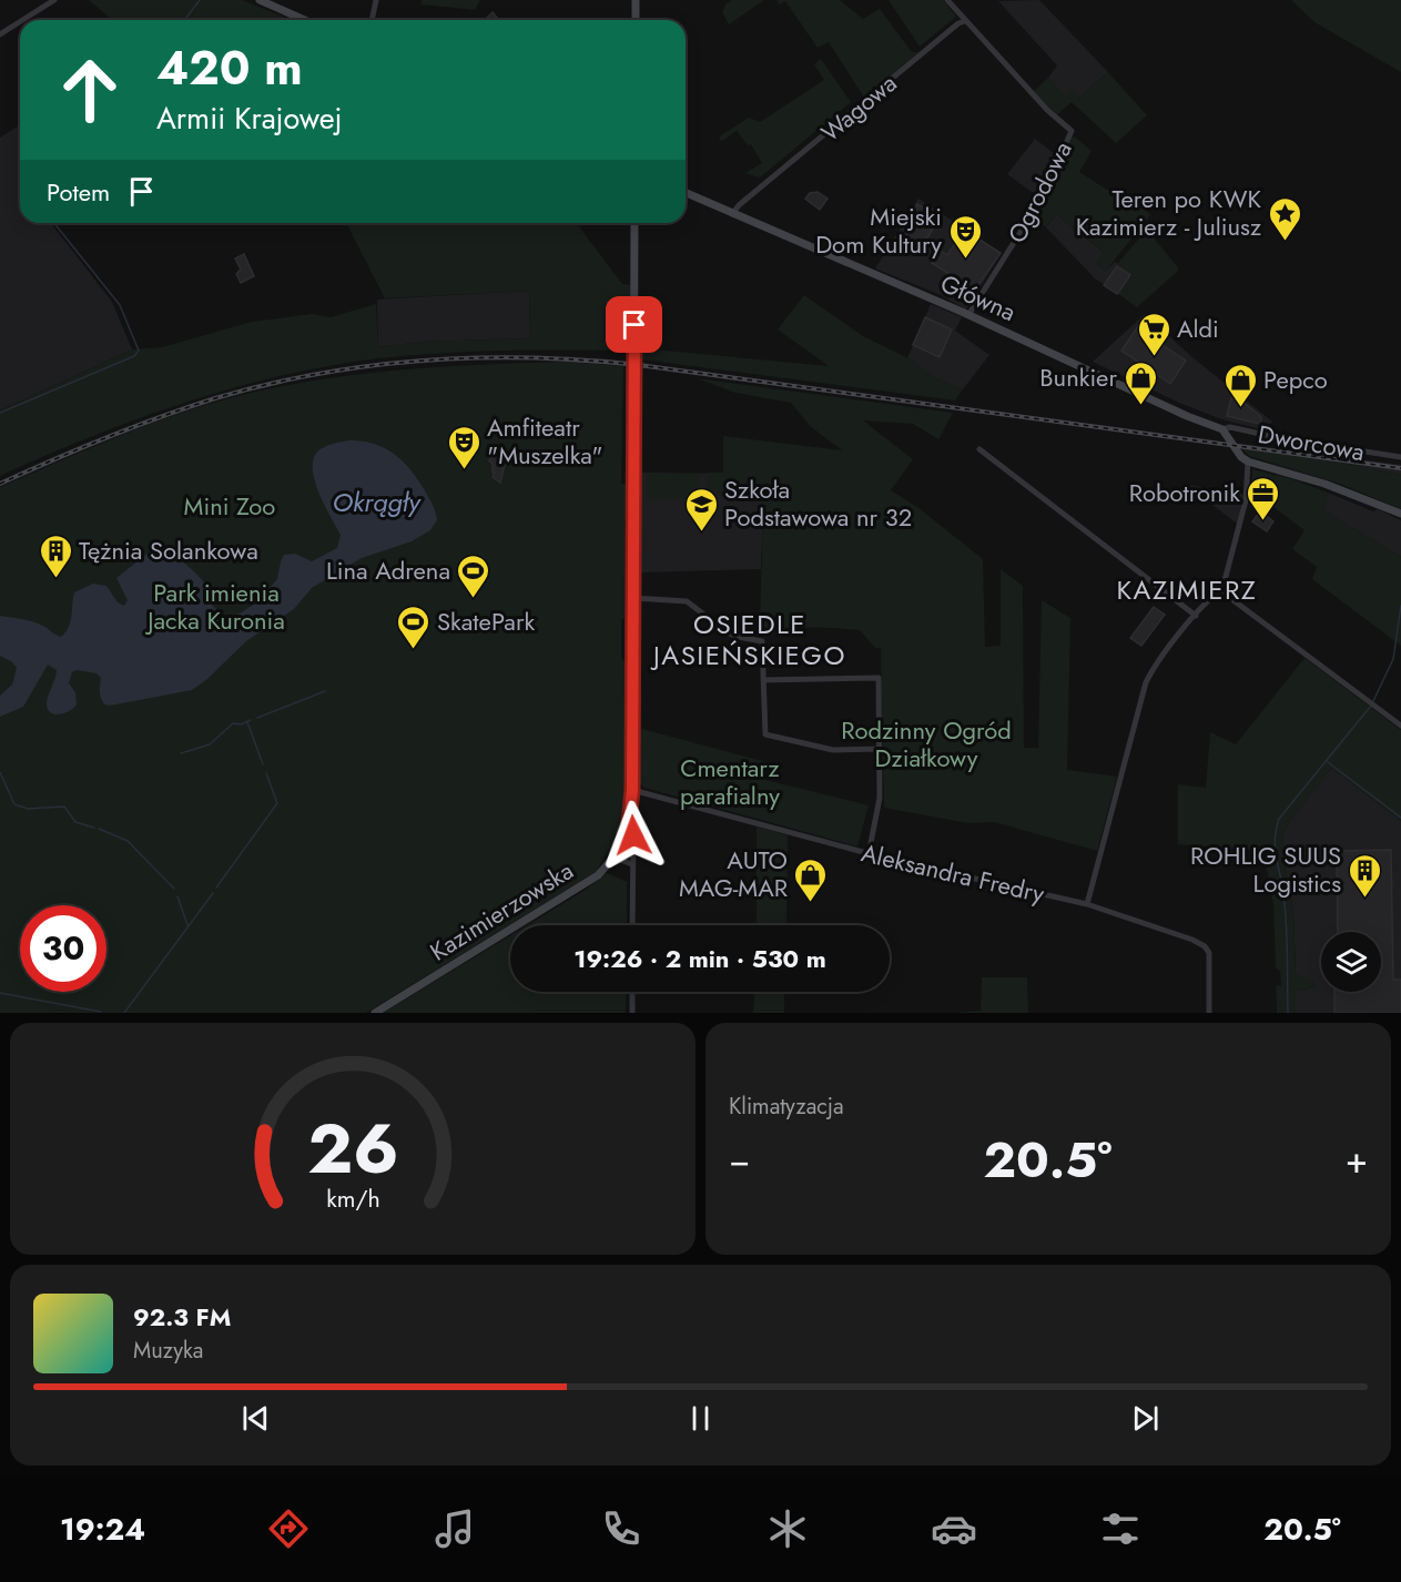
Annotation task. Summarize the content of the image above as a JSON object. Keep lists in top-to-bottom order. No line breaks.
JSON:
{"streets":{"street":["Wagowa","Ogrodowa","Główna","Dworcowa","Aleksandra Fredry","Kazimierzowska"]},"crossings":[["Wagowa","Ogrodowa"],["Wagowa","Główna"],["Ogrodowa","Główna"],["Główna","Dworcowa"],["Aleksandra Fredry","Kazimierzowska"]],"districts":["KAZIMIERZ","OSIEDLE JASIEŃSKIEGO"],"water":["Okrągły"],"parks":["Mini Zoo","Park imienia Jacka Kuronia","Rodzinny Ogród Działkowy","Cmentarz parafialny"],"places":{"place":["Teren po KWK Kazimierz - Juliusz"],"theatre":["Miejski Dom Kultury","Amfiteatr \"Muszelka\""],"supermarket":["Aldi"],"shop":["Bunkier","Pepco","AUTO MAG-MAR"],"office":["Robotronik"],"school or university":["Szkoła Podstawowa nr 32"],"building":["Tężnia Solankowa","ROHLIG SUUS Logistics"],"sports":["Lina Adrena","SkatePark"]},"page":{"turn":["420 m","Armii Krajowej"],"then":"Potem","limit":"30","trip":"19:26 · 2 min · 530 m","tile":"Klimatyzacja","heat":["−","20.5°","+"],"song":["92.3 FM","Muzyka"],"tabs":["19:24","20.5°"],"gauge":["26","km/h"]}}
